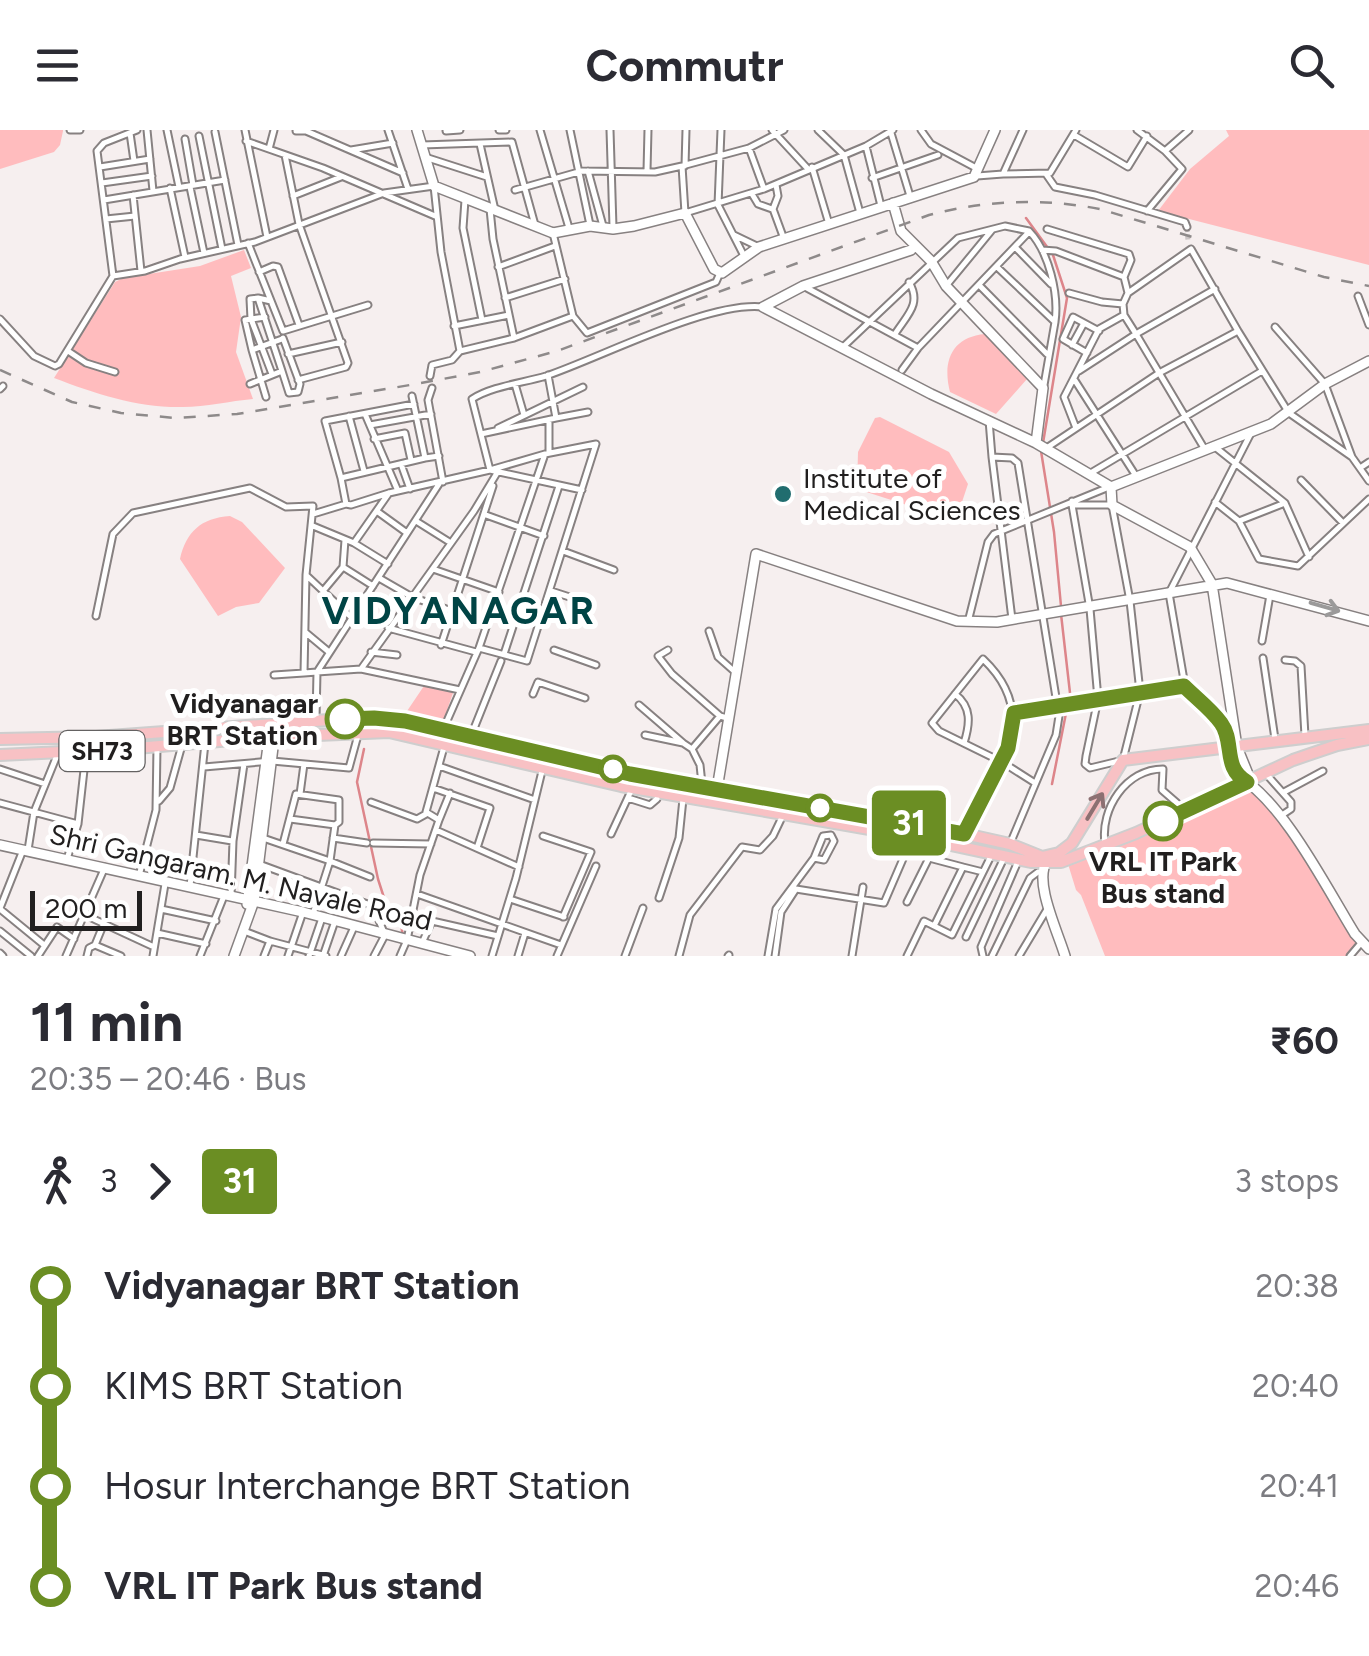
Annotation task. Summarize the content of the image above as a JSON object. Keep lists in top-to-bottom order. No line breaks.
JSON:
{"streets":{"main road":["SH73"],"street":["Shri Gangaram. M. Navale Road"]},"districts":["VIDYANAGAR"],"places":["Institute of Medical Sciences","Vidyanagar BRT Station","VRL IT Park Bus stand"],"lines":["bus line 31"],"scale_bar":"200 m","page":{"header":"Commutr","on_map":"31","scale":"200 m","heading":["11 min","20:35 – 20:46 · Bus","₹60"],"legs":["3","31","3 stops"],"list":[{"name":"Vidyanagar BRT Station","value":"20:38"},{"name":"KIMS BRT Station","value":"20:40"},{"name":"Hosur Interchange BRT Station","value":"20:41"},{"name":"VRL IT Park Bus stand","value":"20:46"}]}}
